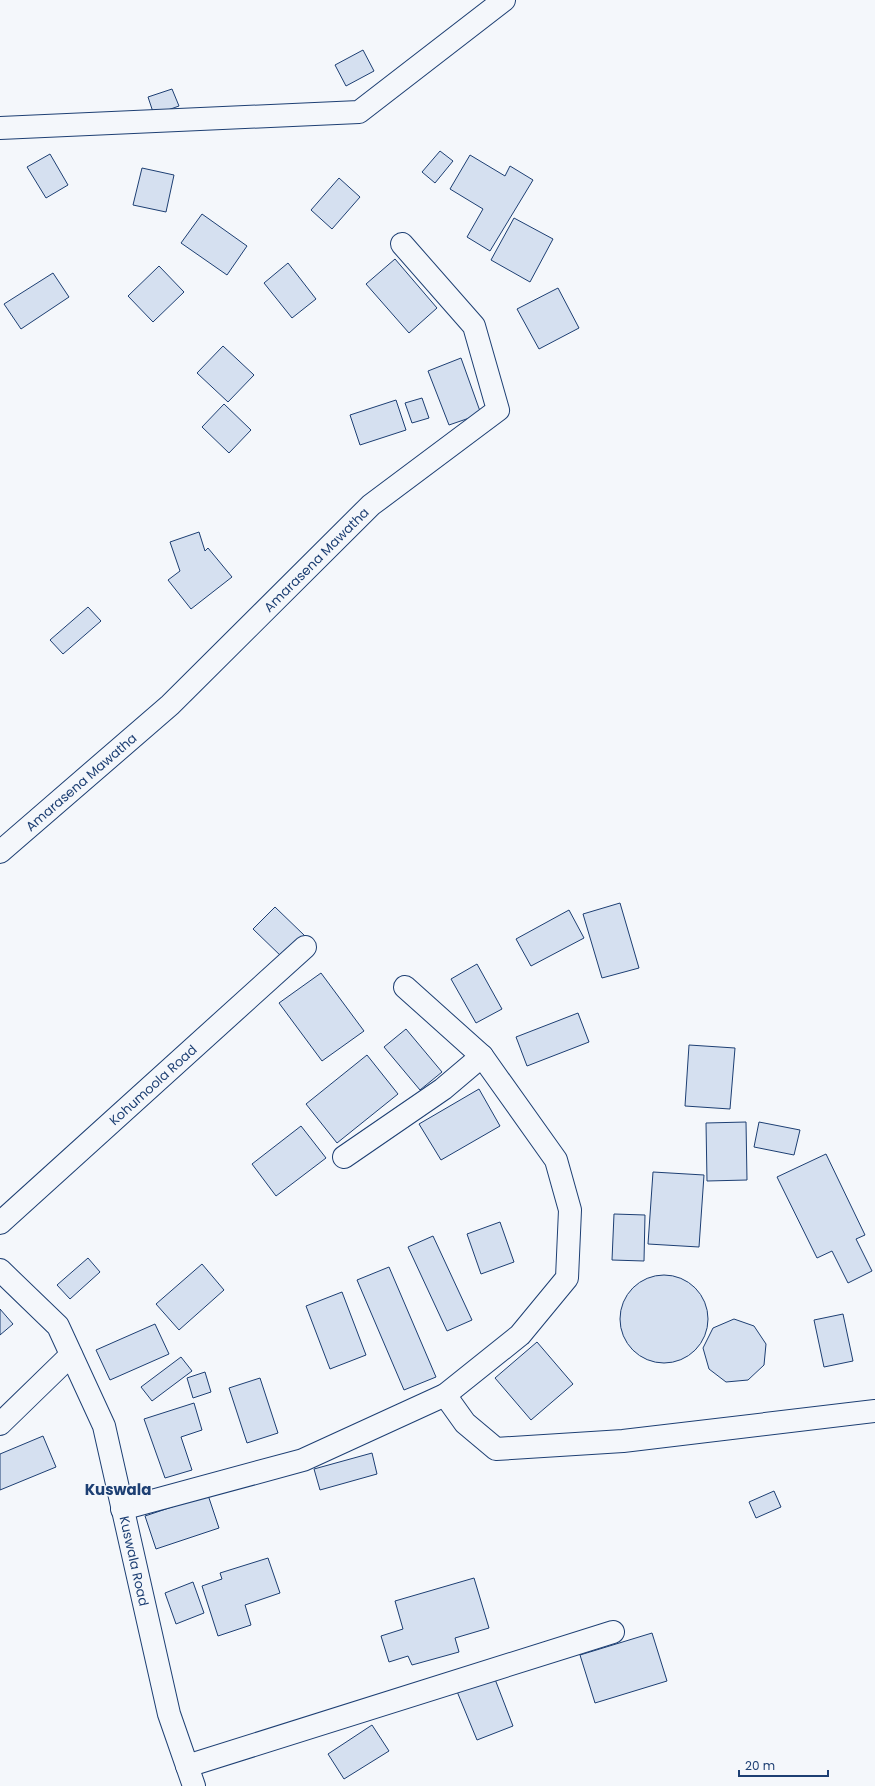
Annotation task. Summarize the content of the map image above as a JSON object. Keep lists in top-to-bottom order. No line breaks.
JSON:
{"streets":{"street":["Amarasena Mawatha","Kohumoola Road","Kuswala Road"]},"districts":["Kuswala"],"scale_bar":"20 m"}
